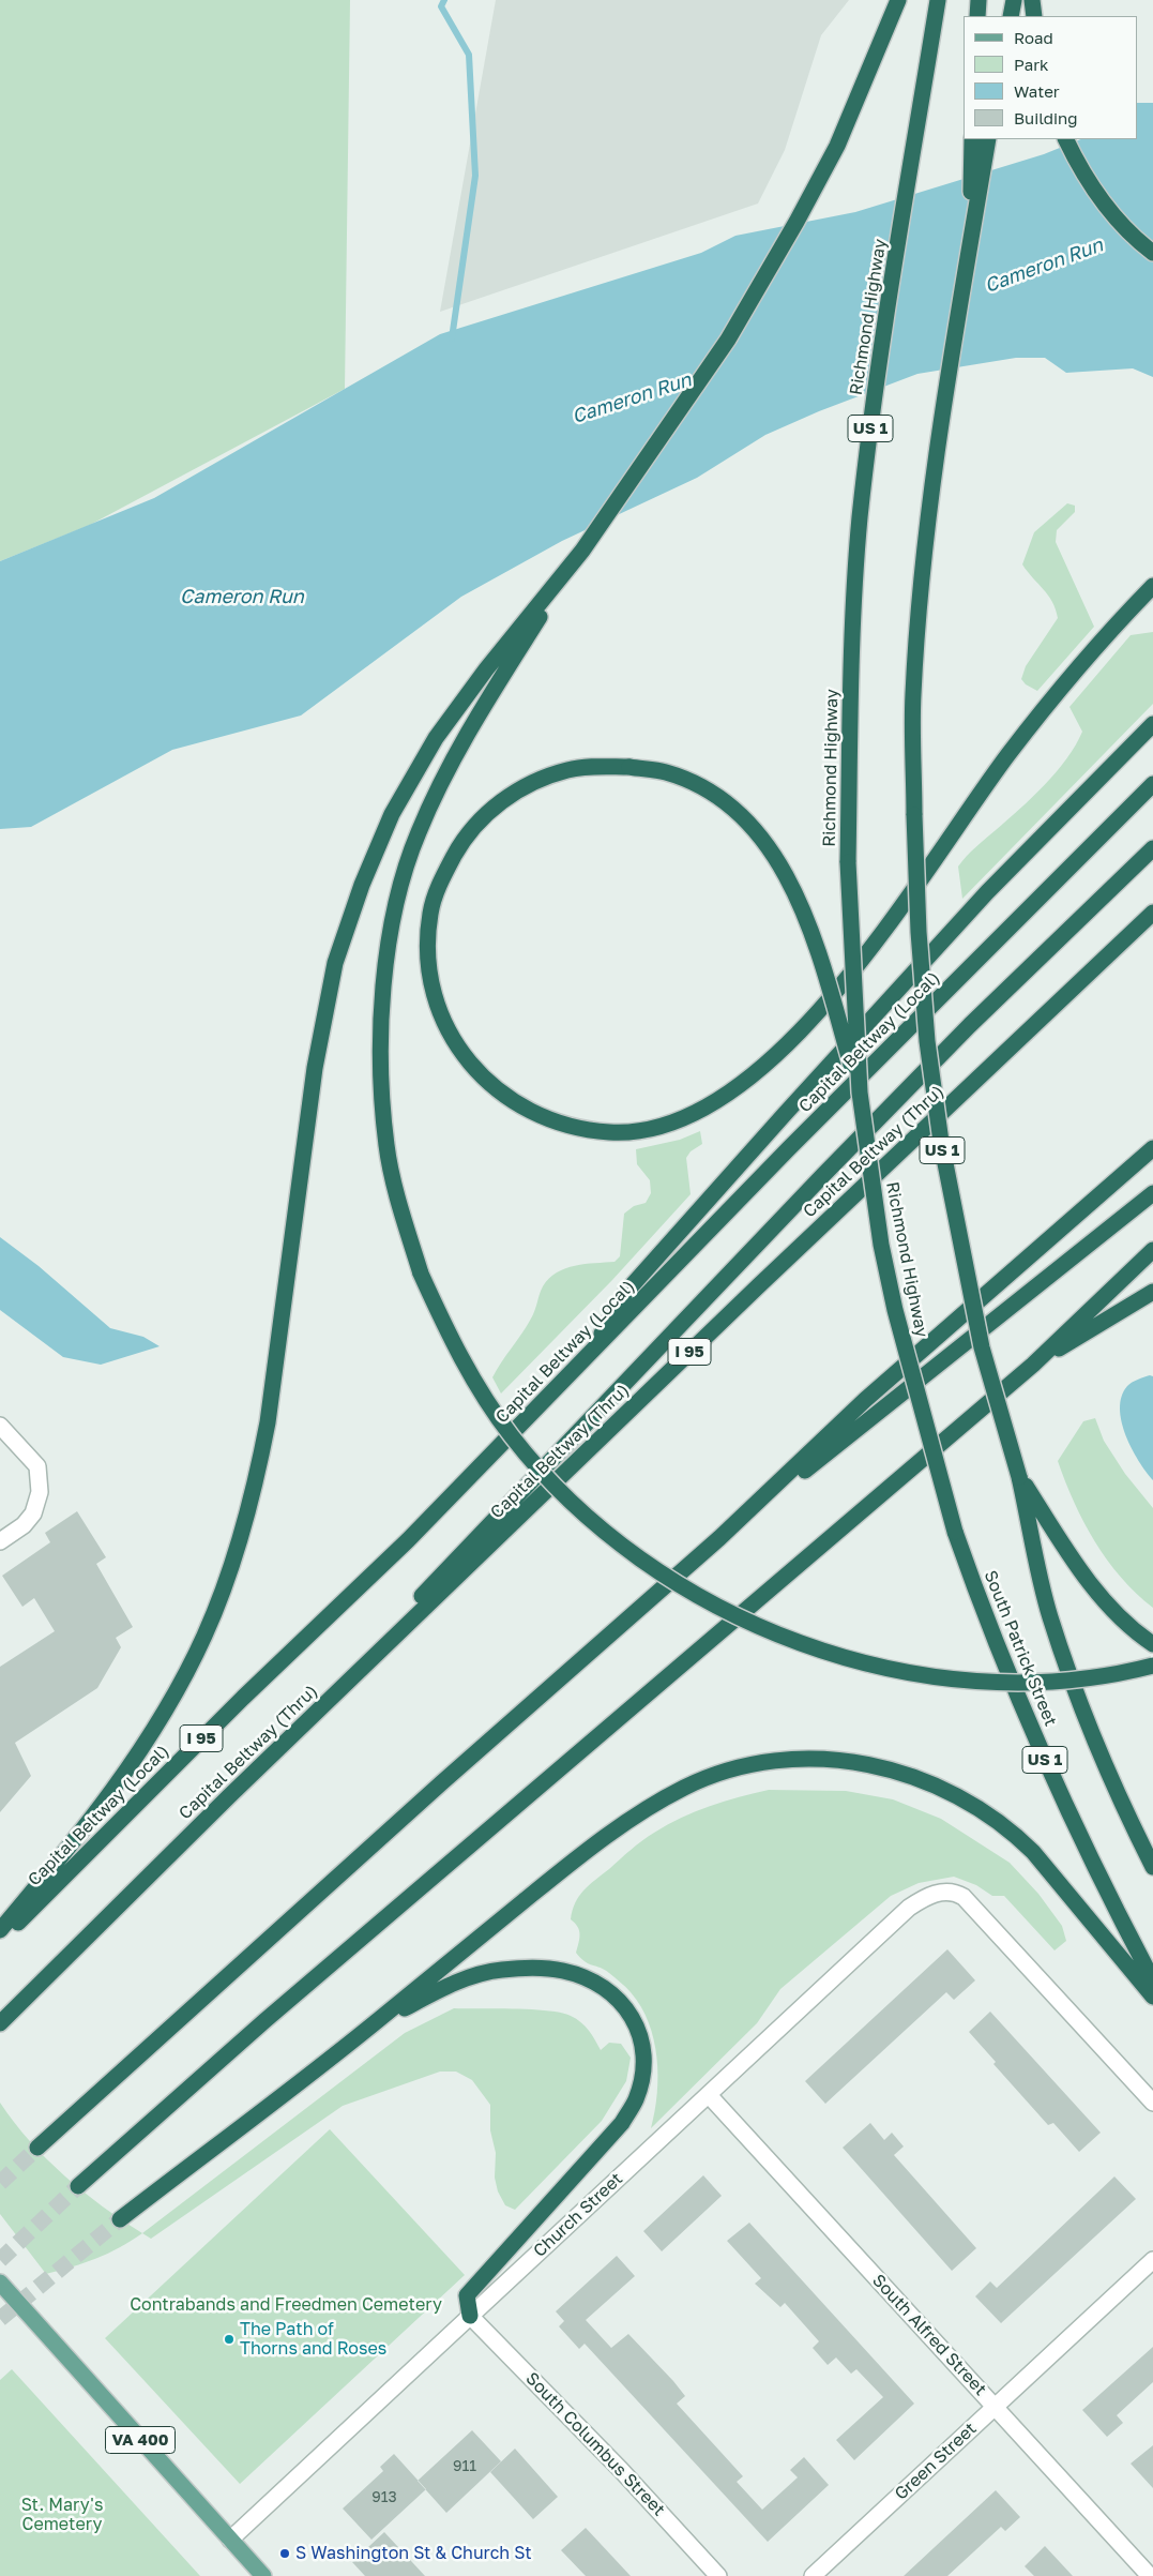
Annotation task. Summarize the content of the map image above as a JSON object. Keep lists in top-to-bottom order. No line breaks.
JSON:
{"streets":{"highway":["Richmond Highway","US 1","Capital Beltway (Local)","Capital Beltway (Thru)","I 95","South Patrick Street"],"main road":["VA 400"],"street":["Church Street","South Alfred Street","South Columbus Street","Green Street"]},"crossings":[["Richmond Highway","South Patrick Street"],["US 1","South Patrick Street"],["Church Street","South Alfred Street"],["Church Street","VA 400"],["Church Street","South Columbus Street"],["South Alfred Street","Green Street"]],"water":["Cameron Run"],"parks":["Contrabands and Freedmen Cemetery","St. Mary's Cemetery"],"places":["The Path of Thorns and Roses","S Washington St & Church St"],"house_numbers":["911","913"],"legend":["Road","Park","Water","Building"]}
